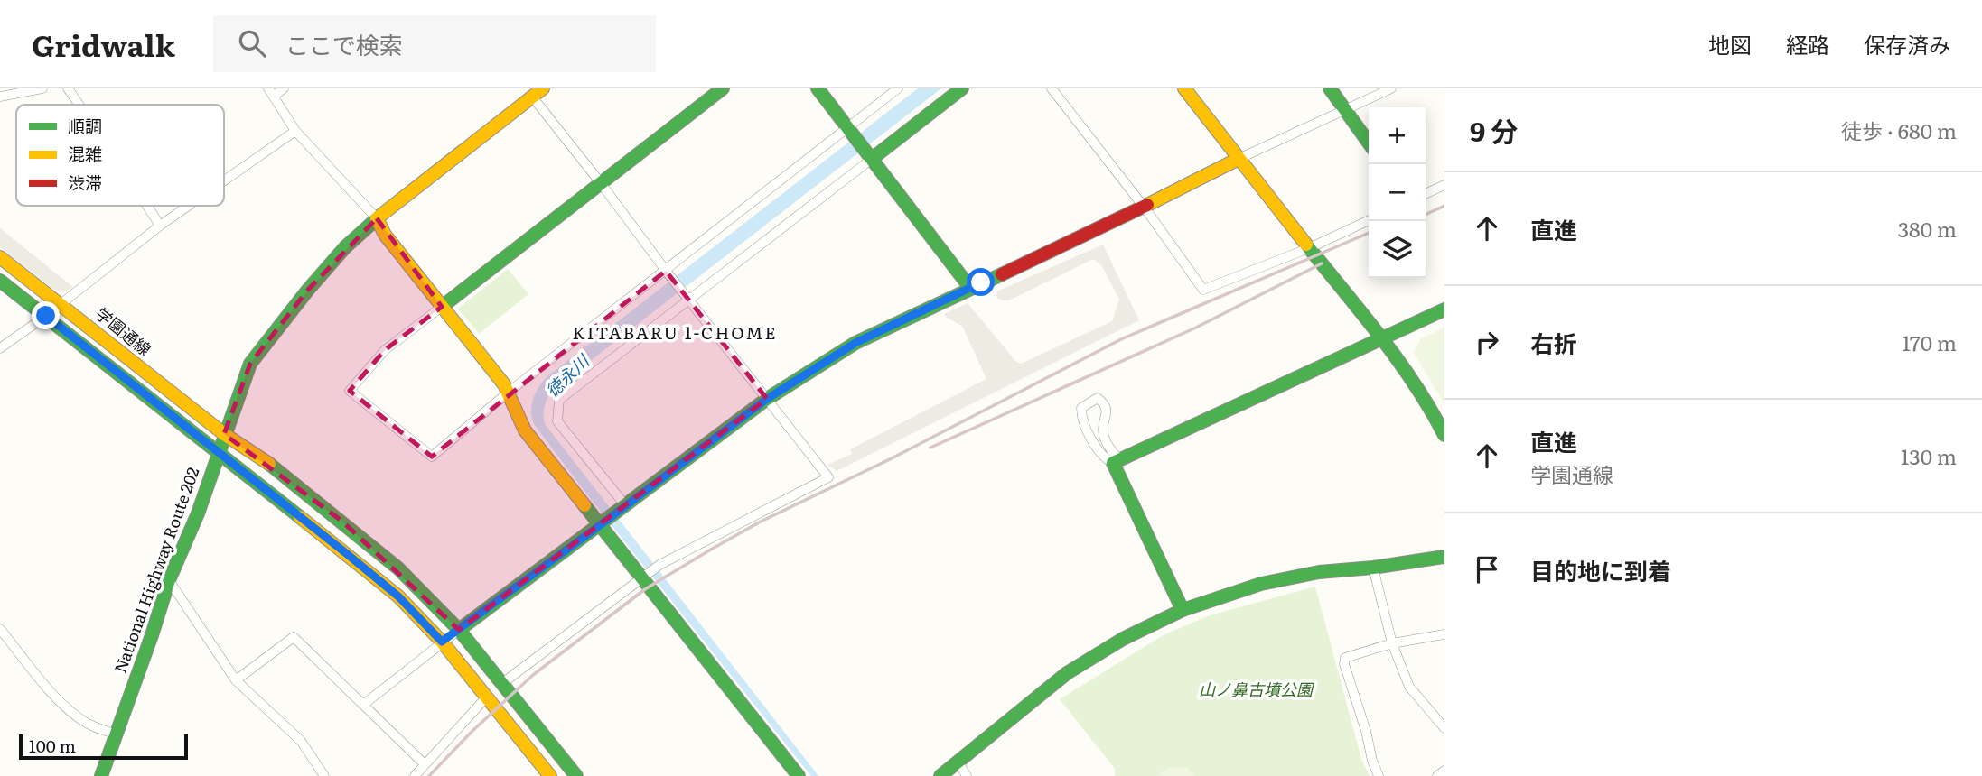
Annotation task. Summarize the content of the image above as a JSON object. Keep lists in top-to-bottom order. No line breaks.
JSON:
{"streets":{"main road":["学園通線","National Highway Route 202"]},"crossings":[["学園通線","National Highway Route 202"]],"districts":["KITABARU 1-CHOME"],"water":["徳永川"],"parks":["山ノ鼻古墳公園"],"legend":["順調","混雑","渋滞"],"scale_bar":"100 m","page":{"header":"Gridwalk","search":"ここで検索","nav":["地図","経路","保存済み"],"heading":["9 分","徒歩 · 680 m"],"map_buttons":["+","−"],"list":[["直進","380 m"],["右折","170 m"],["直進","学園通線","130 m"],"目的地に到着"],"scale":"100 m"}}
